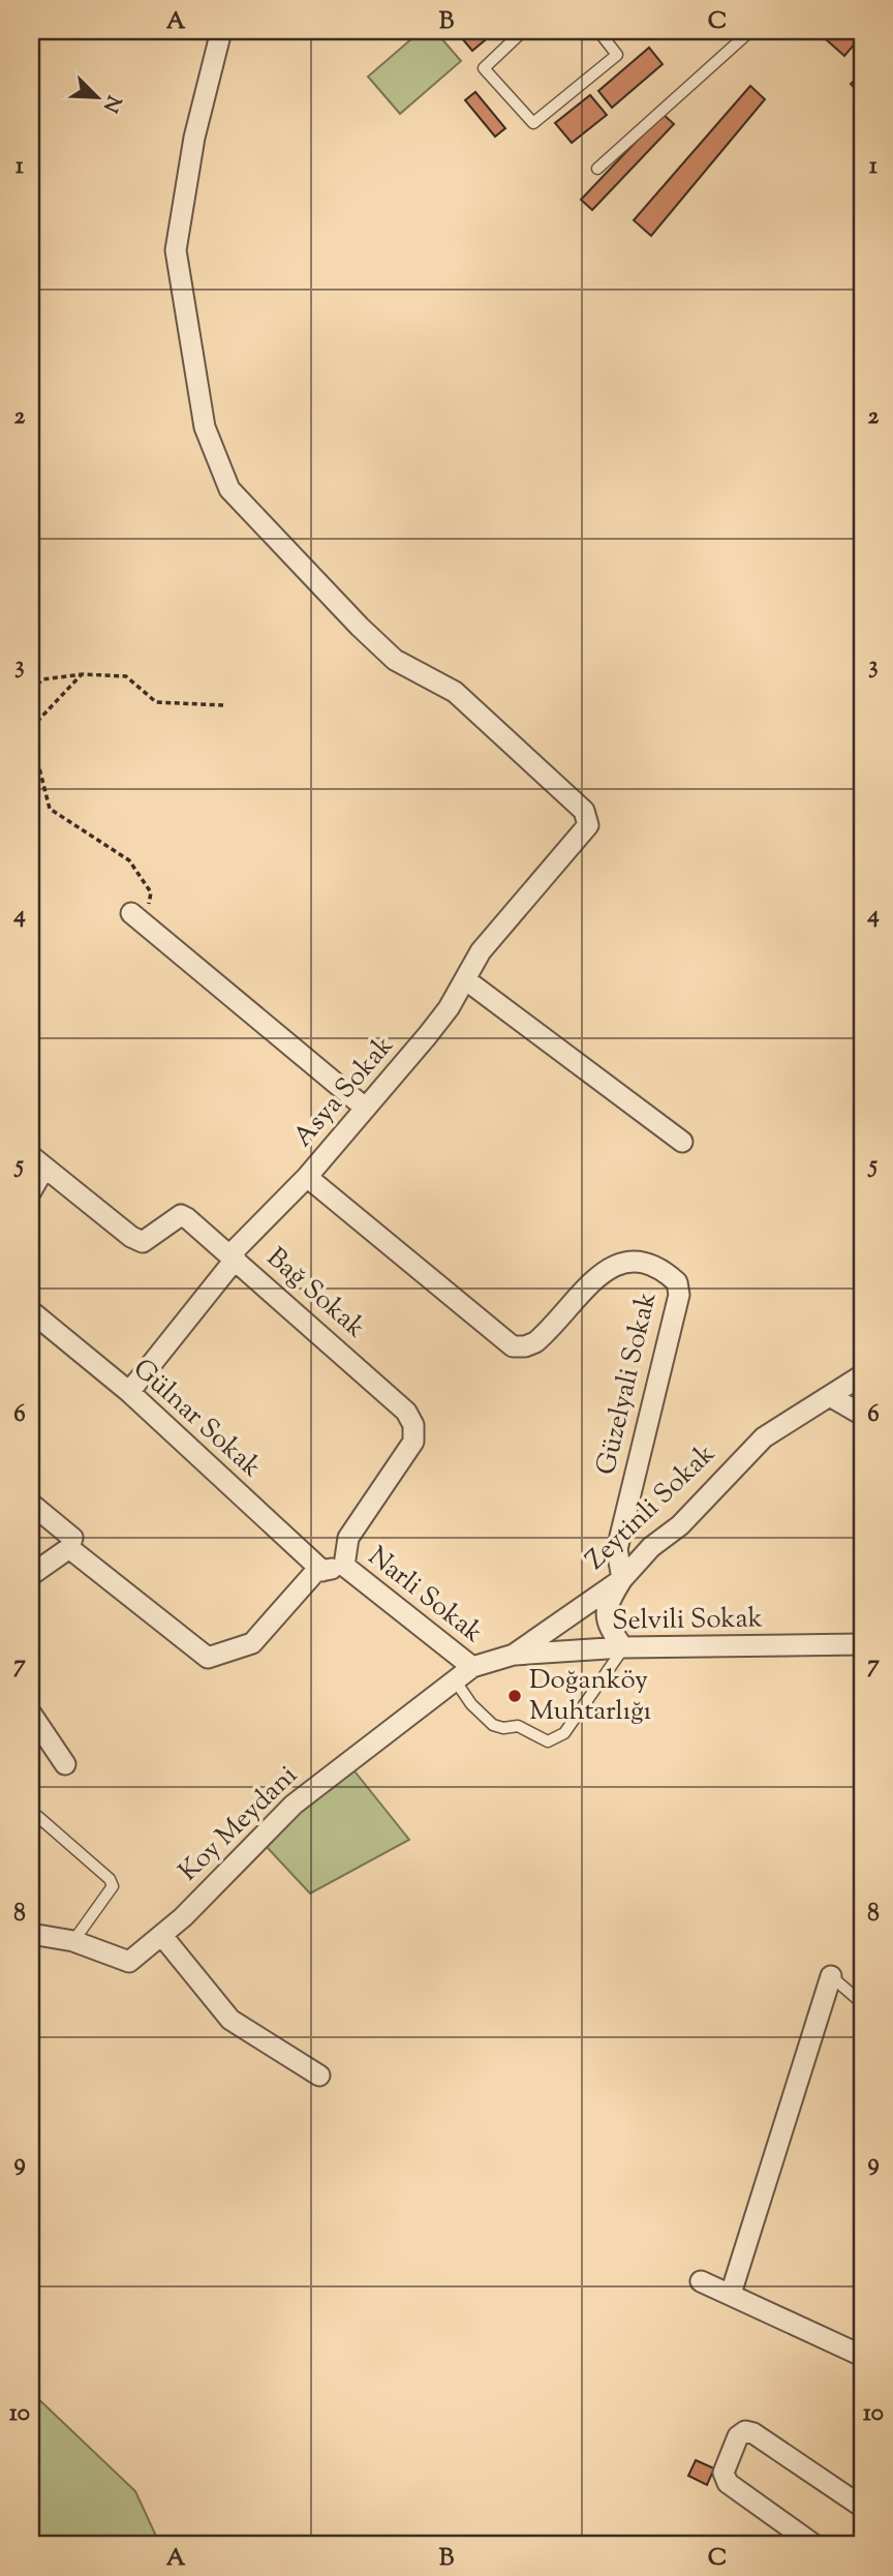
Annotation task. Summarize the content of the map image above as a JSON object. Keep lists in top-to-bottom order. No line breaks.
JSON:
{"streets":{"street":["Asya Sokak","Bağ Sokak","Güzelyali Sokak","Gülnar Sokak","Zeytinli Sokak","Narli Sokak","Selvili Sokak","Koy Meydani"]},"crossings":[["Asya Sokak","Bağ Sokak"],["Asya Sokak","Güzelyali Sokak"],["Asya Sokak","Gülnar Sokak"],["Bağ Sokak","Narli Sokak"],["Güzelyali Sokak","Zeytinli Sokak"],["Zeytinli Sokak","Narli Sokak"],["Zeytinli Sokak","Selvili Sokak"],["Zeytinli Sokak","Koy Meydani"],["Narli Sokak","Koy Meydani"]],"places":["Doğanköy Muhtarlığı"],"north":"bottom right","grid":{"columns":["A","B","C"],"rows":["1","2","3","4","5","6","7","8","9","10"]}}
